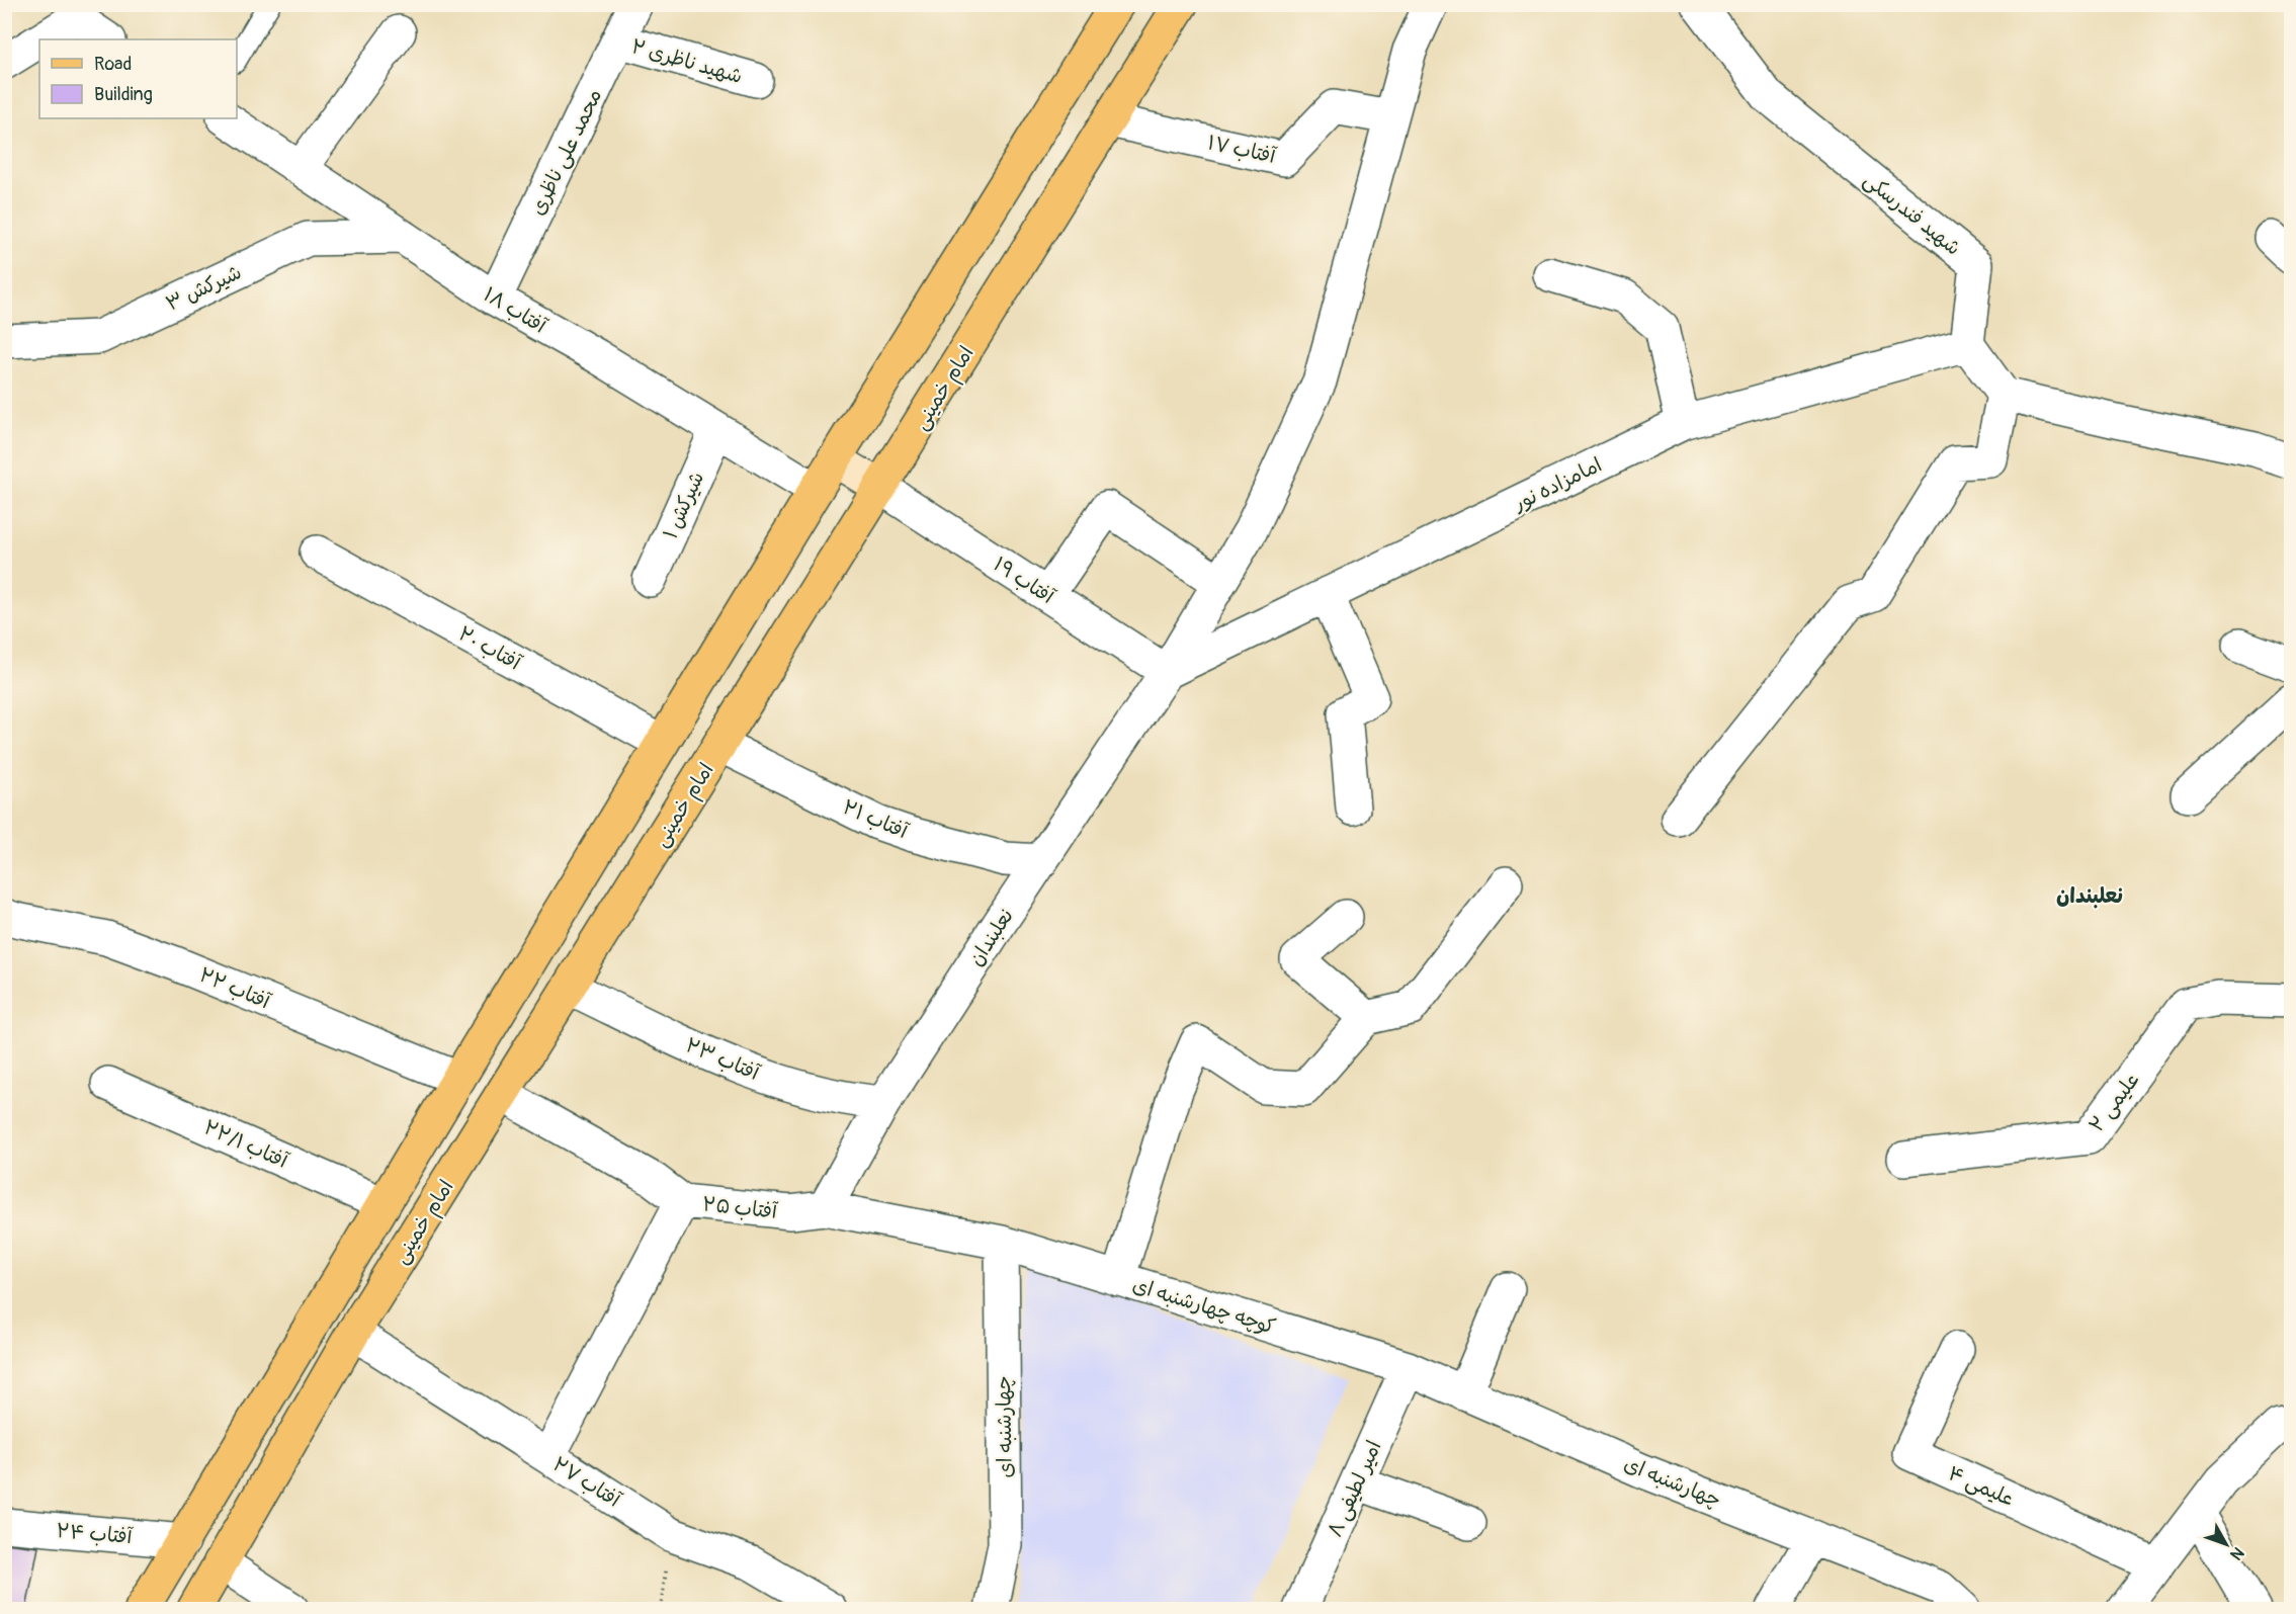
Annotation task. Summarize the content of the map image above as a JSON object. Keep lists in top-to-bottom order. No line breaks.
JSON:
{"streets":{"main road":["امام خمینی"],"street":["۲ شهید ناظری","۱۷ آفتاب","محمد علی ناظری","شهید فندرسکی","۳ شیرکش","آفتاب ۱۸","امامزاده نور","شیرکش ۱","۱۹ آفتاب","۲۰ آفتاب","آفتاب ۲۱","نعلبندان","آفتاب ۲۲","آفتاب ۲۳","۲ علیمی","آفتاب ۲۲/۱","آفتاب ۲۵","کوچه چهارشنبه ای","چهارشنبه ای","آفتاب ۲۷","۴ علیمی","۸ امیر لطیفی","آفتاب ۲۴"]},"crossings":[["۲ شهید ناظری","محمد علی ناظری"],["۱۷ آفتاب","امام خمینی"],["۱۷ آفتاب","نعلبندان"],["محمد علی ناظری","آفتاب ۱۸"],["شهید فندرسکی","امامزاده نور"],["۳ شیرکش","آفتاب ۱۸"],["آفتاب ۱۸","امام خمینی"],["آفتاب ۱۸","شیرکش ۱"],["امام خمینی","۱۹ آفتاب"],["امام خمینی","۲۰ آفتاب"],["امام خمینی","آفتاب ۲۱"],["امام خمینی","آفتاب ۲۲"],["امام خمینی","آفتاب ۲۳"],["امام خمینی","آفتاب ۲۲/۱"],["امام خمینی","آفتاب ۲۵"],["امام خمینی","آفتاب ۲۷"],["امام خمینی","آفتاب ۲۴"],["امامزاده نور","۱۹ آفتاب"],["امامزاده نور","نعلبندان"],["۱۹ آفتاب","نعلبندان"],["آفتاب ۲۱","نعلبندان"],["نعلبندان","آفتاب ۲۳"],["نعلبندان","آفتاب ۲۵"],["آفتاب ۲۵","کوچه چهارشنبه ای"],["آفتاب ۲۵","چهارشنبه ای"],["کوچه چهارشنبه ای","چهارشنبه ای"],["کوچه چهارشنبه ای","۸ امیر لطیفی"],["چهارشنبه ای","۸ امیر لطیفی"]],"districts":["نعلبندان"],"legend":["Road","Building"],"north":"bottom right"}
